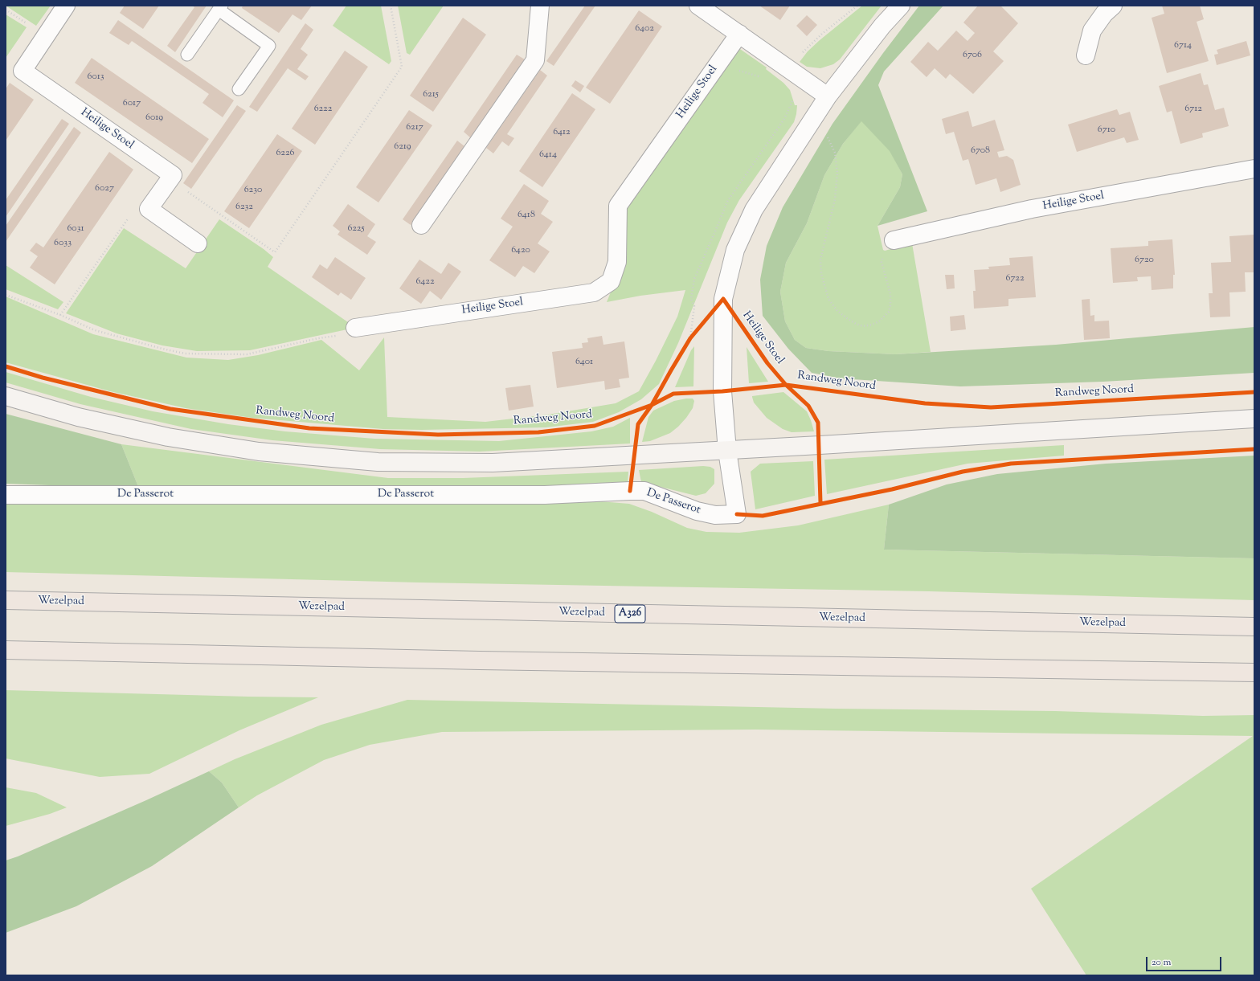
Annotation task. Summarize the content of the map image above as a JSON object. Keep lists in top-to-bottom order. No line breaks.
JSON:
{"streets":{"highway":["Wezelpad","A326"],"street":["Heilige Stoel","De Passerot"],"cycle path":["Randweg Noord"]},"crossings":[["Heilige Stoel","De Passerot"]],"house_numbers":["6402","6714","6706","6013","6215","6017","6222","6712","6019","6217","6710","6412","6219","6708","6226","6414","6027","6230","6232","6418","6031","6225","6033","6420","6720","6722","6422","6401"],"scale_bar":"20 m"}
